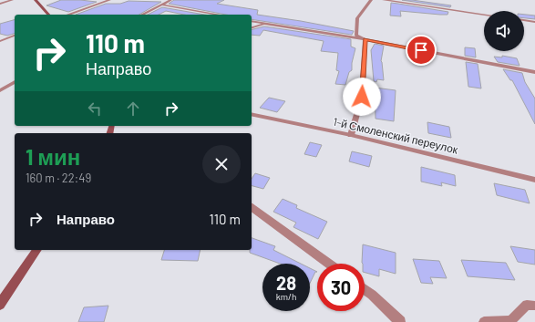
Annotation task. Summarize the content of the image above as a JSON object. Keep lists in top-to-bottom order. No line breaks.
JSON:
{"streets":{"street":["1-й Смоленский переулок"]},"page":{"turn":["110 m","Направо"],"heading":["1 мин","160 m · 22:49"],"list":[{"name":"Направо","value":"110 m"}],"speed":"28 km/h","limit":"30"}}
